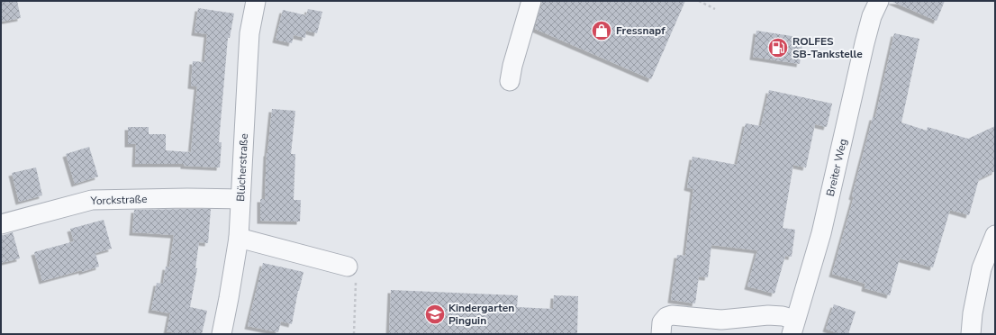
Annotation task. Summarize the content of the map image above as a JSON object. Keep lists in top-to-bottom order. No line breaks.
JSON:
{"streets":{"street":["Blücherstraße","Breiter Weg","Yorckstraße"]},"crossings":[["Blücherstraße","Yorckstraße"]],"places":{"shop":["Fressnapf"],"fuel station":["ROLFES SB-Tankstelle"],"school or university":["Kindergarten Pinguin"]}}
